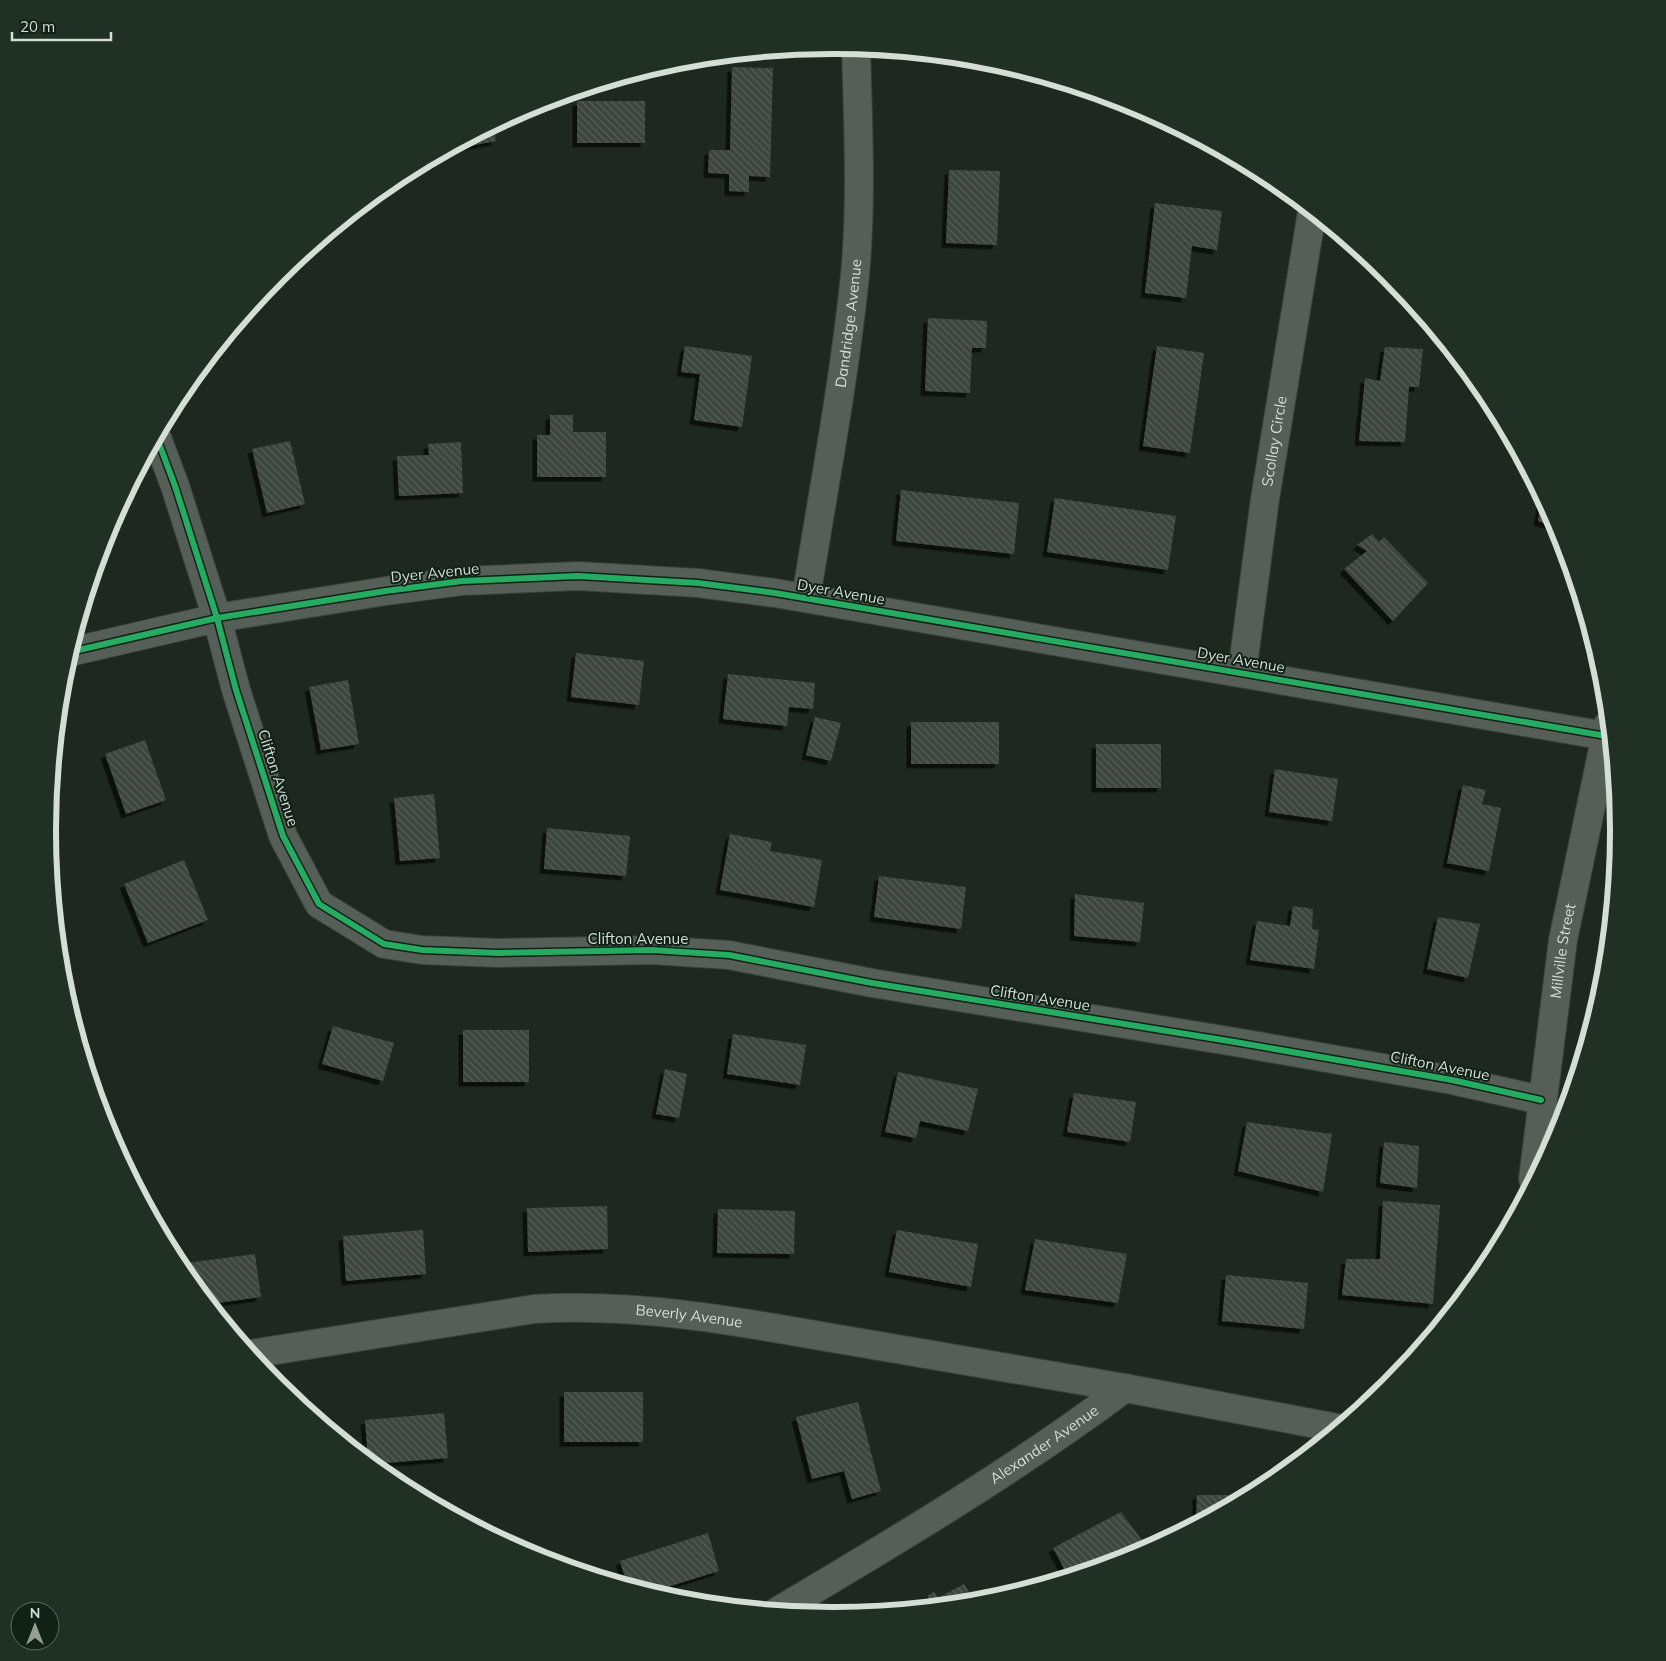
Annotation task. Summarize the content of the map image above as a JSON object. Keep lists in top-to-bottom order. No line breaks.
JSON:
{"streets":{"street":["Dandridge Avenue","Scollay Circle","Dyer Avenue","Clifton Avenue","Millville Street","Beverly Avenue","Alexander Avenue"]},"crossings":[["Dandridge Avenue","Dyer Avenue"],["Scollay Circle","Dyer Avenue"],["Dyer Avenue","Clifton Avenue"],["Clifton Avenue","Millville Street"],["Beverly Avenue","Alexander Avenue"]],"scale_bar":"20 m","north":"top"}
